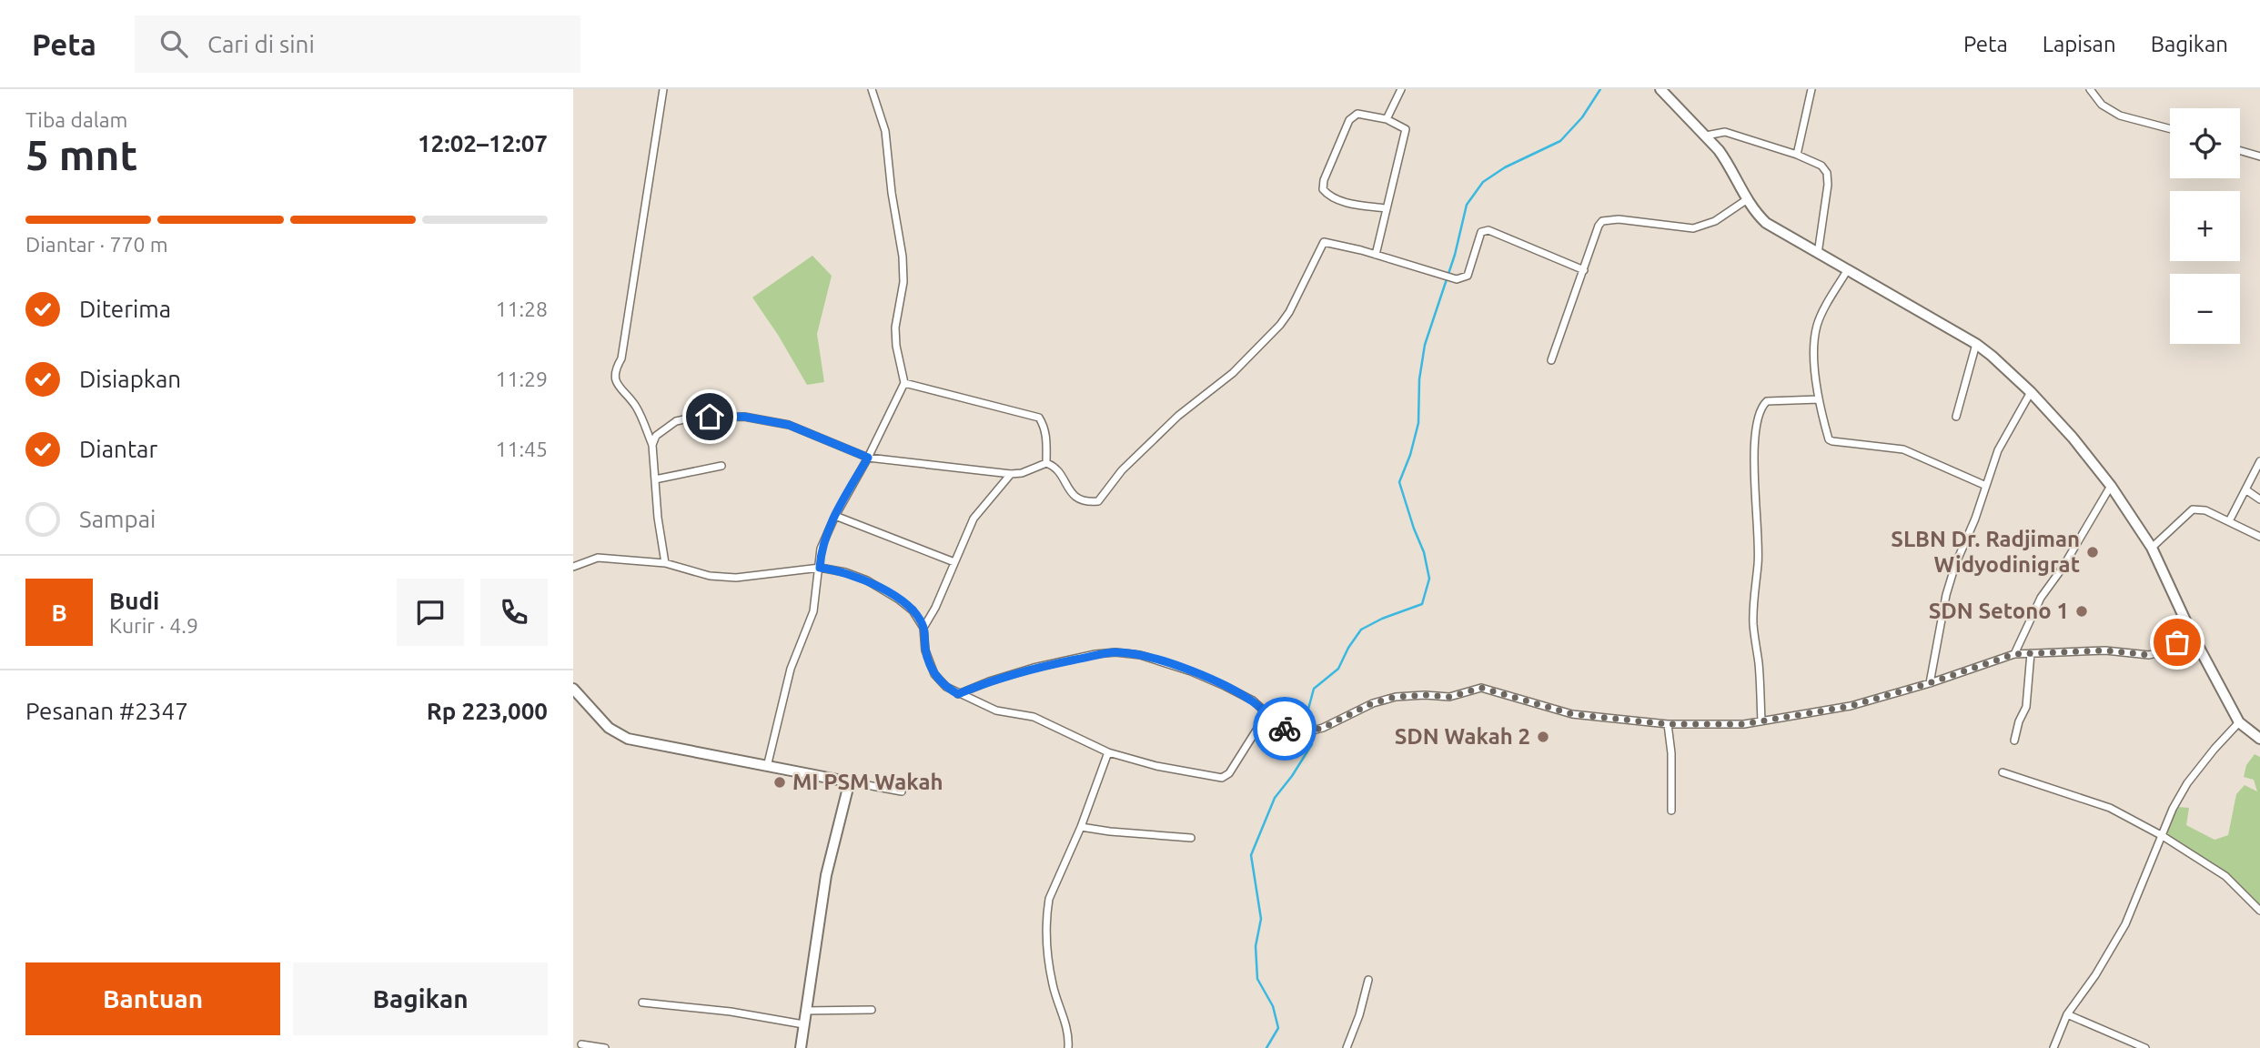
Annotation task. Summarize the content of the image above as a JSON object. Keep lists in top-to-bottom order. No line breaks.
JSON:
{"places":["SLBN Dr. Radjiman Widyodinigrat","SDN Setono 1","SDN Wakah 2","MI PSM Wakah"],"page":{"header":"Peta","search":"Cari di sini","nav":["Peta","Lapisan","Bagikan"],"heading":["5 mnt","Tiba dalam","12:02–12:07"],"panel":["Budi","Kurir · 4.9","Pesanan #2347","Rp 223,000"],"map_buttons":["+","−"],"bar":"Diantar · 770 m","list":[["Diterima","11:28"],["Disiapkan","11:29"],["Diantar","11:45"],"Sampai"],"round":"B","buttons":["Bantuan","Bagikan"]}}
